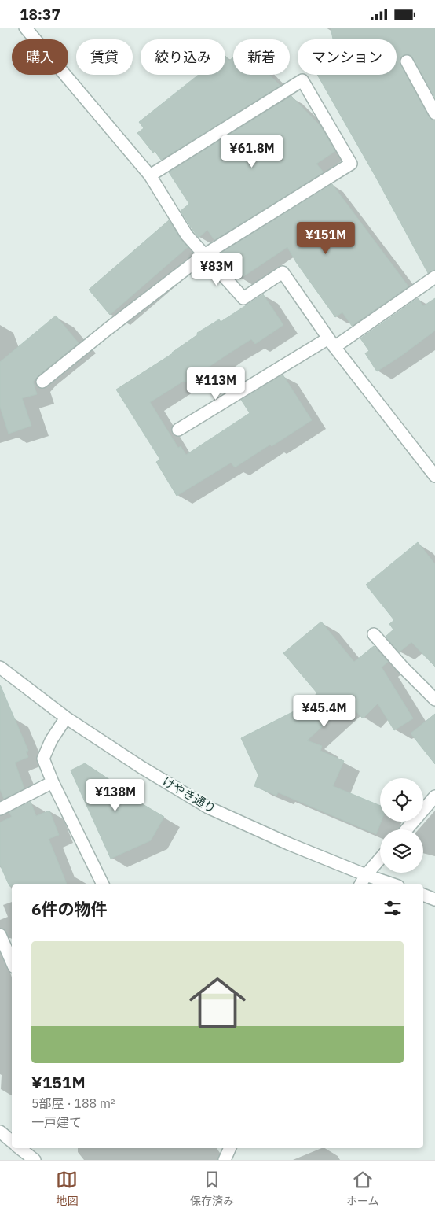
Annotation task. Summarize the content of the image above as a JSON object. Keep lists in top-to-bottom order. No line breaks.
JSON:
{"streets":{"street":["けやき通り"]},"page":{"status":"18:37","chip":["購入","賃貸","絞り込み","新着","マンション"],"price":["¥61.8M","¥151M","¥83M","¥113M","¥45.4M","¥138M"],"heading":"6件の物件","list":[{"name":"¥151M","note":"5部屋 · 188 m² · 一戸建て"}],"tabs":["地図","保存済み","ホーム"]}}
